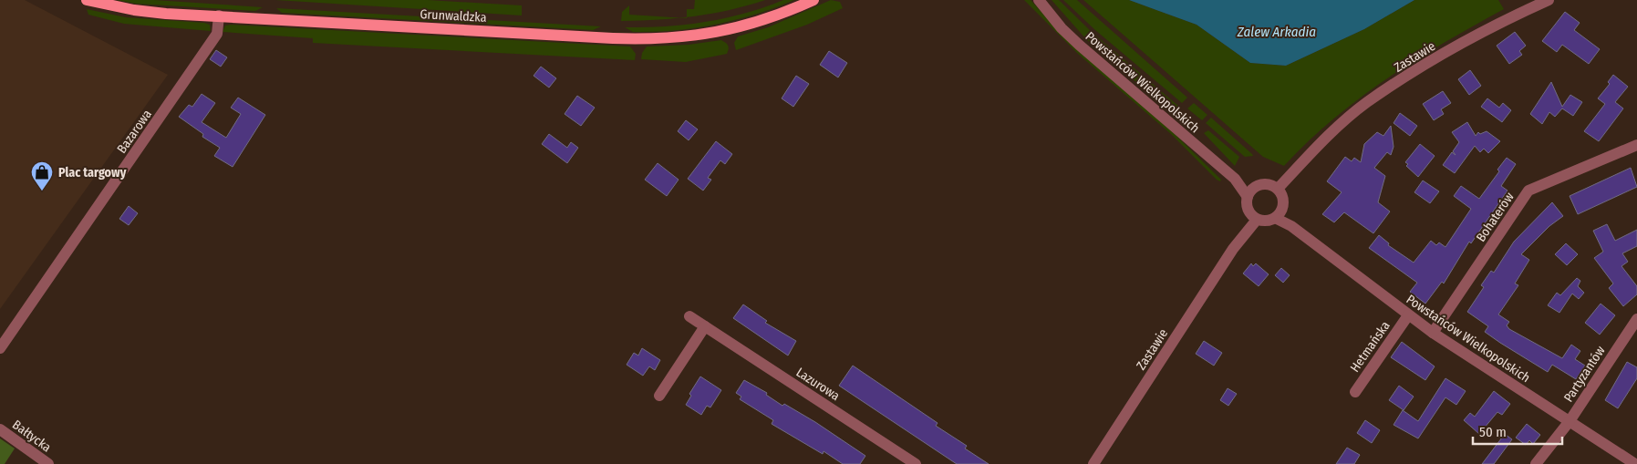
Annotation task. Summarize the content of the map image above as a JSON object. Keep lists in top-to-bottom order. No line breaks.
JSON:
{"streets":{"main road":["Grunwaldzka"],"street":["Zastawie","Powstańców Wielkopolskich","Bazarowa","Bohaterów","Hetmańska","Partyzantów","Lazurowa","Bałtycka"]},"crossings":[["Grunwaldzka","Bazarowa"],["Zastawie","Powstańców Wielkopolskich"],["Powstańców Wielkopolskich","Bohaterów"],["Powstańców Wielkopolskich","Hetmańska"],["Powstańców Wielkopolskich","Partyzantów"]],"water":["Zalew Arkadia"],"places":{"shop":["Plac targowy"]},"scale_bar":"50 m"}
